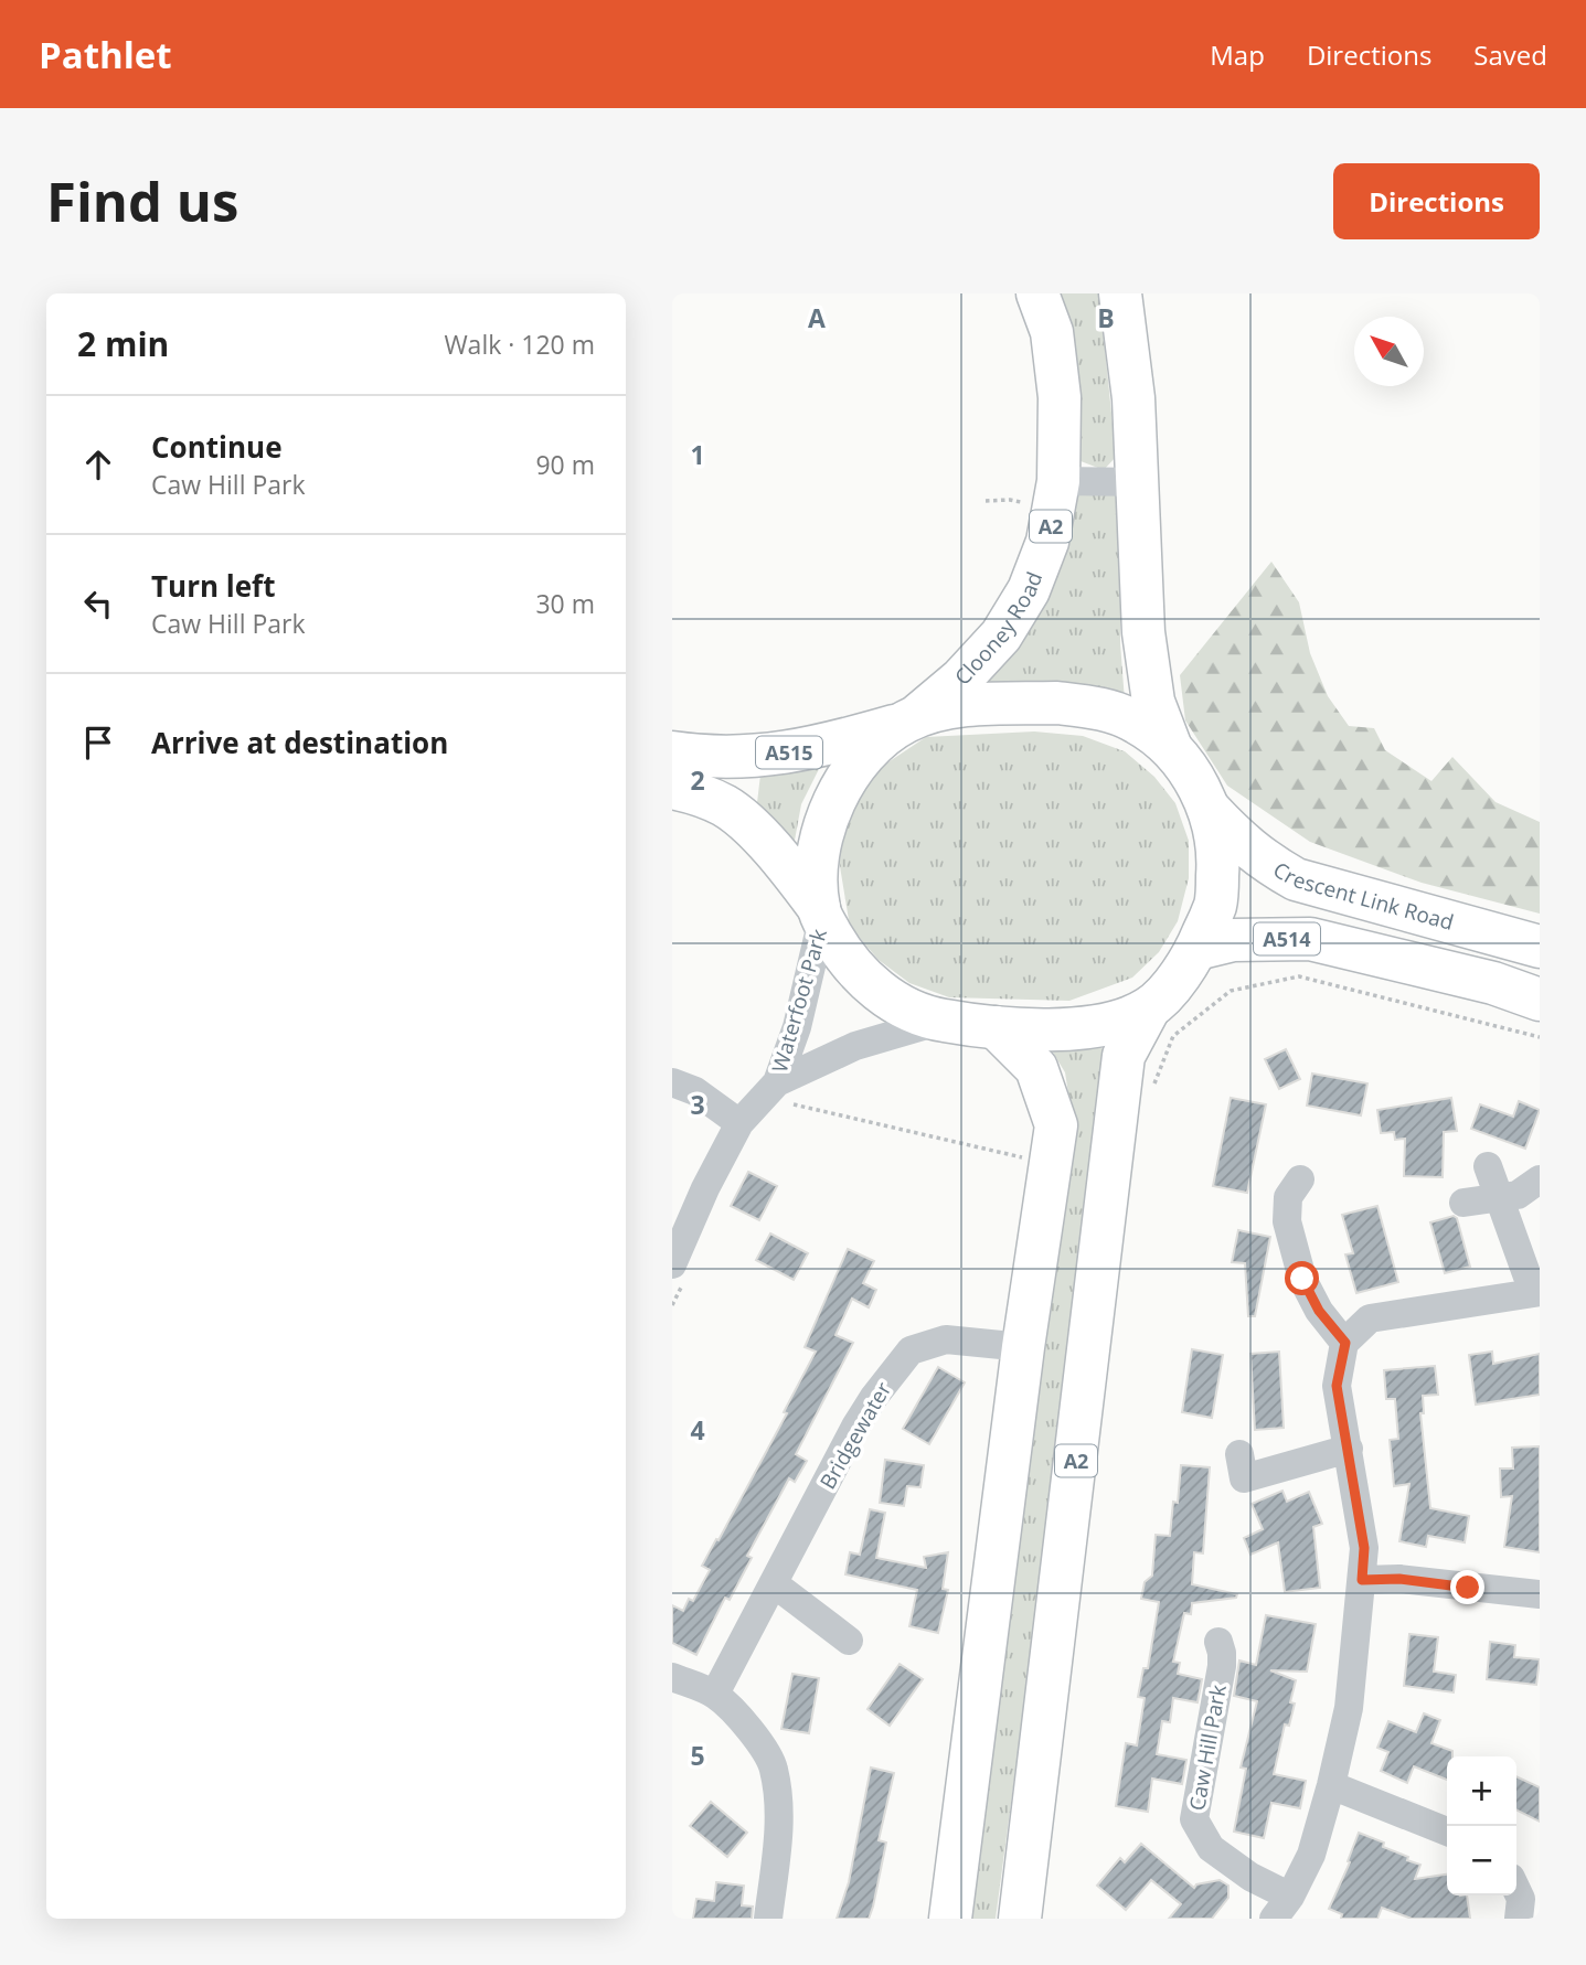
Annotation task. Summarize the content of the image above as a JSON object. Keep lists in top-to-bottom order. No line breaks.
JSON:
{"streets":{"highway":["A2","Clooney Road","A515","Crescent Link Road","A514"],"street":["Waterfoot Park","Bridgewater","Caw Hill Park"]},"crossings":[["A2","Clooney Road"],["A2","A515"],["A2","Crescent Link Road"],["A2","A514"],["A2","Waterfoot Park"],["Clooney Road","A515"]],"north":"top left","page":{"header":"Pathlet","nav":["Map","Directions","Saved"],"buttons":"Directions","title":"Find us","heading":["2 min","Walk · 120 m"],"list":[["Continue","Caw Hill Park","90 m"],["Turn left","Caw Hill Park","30 m"],"Arrive at destination"],"map_buttons":["+","−"]},"grid":{"columns":["A","B"],"rows":["1","2","3","4","5"]}}
